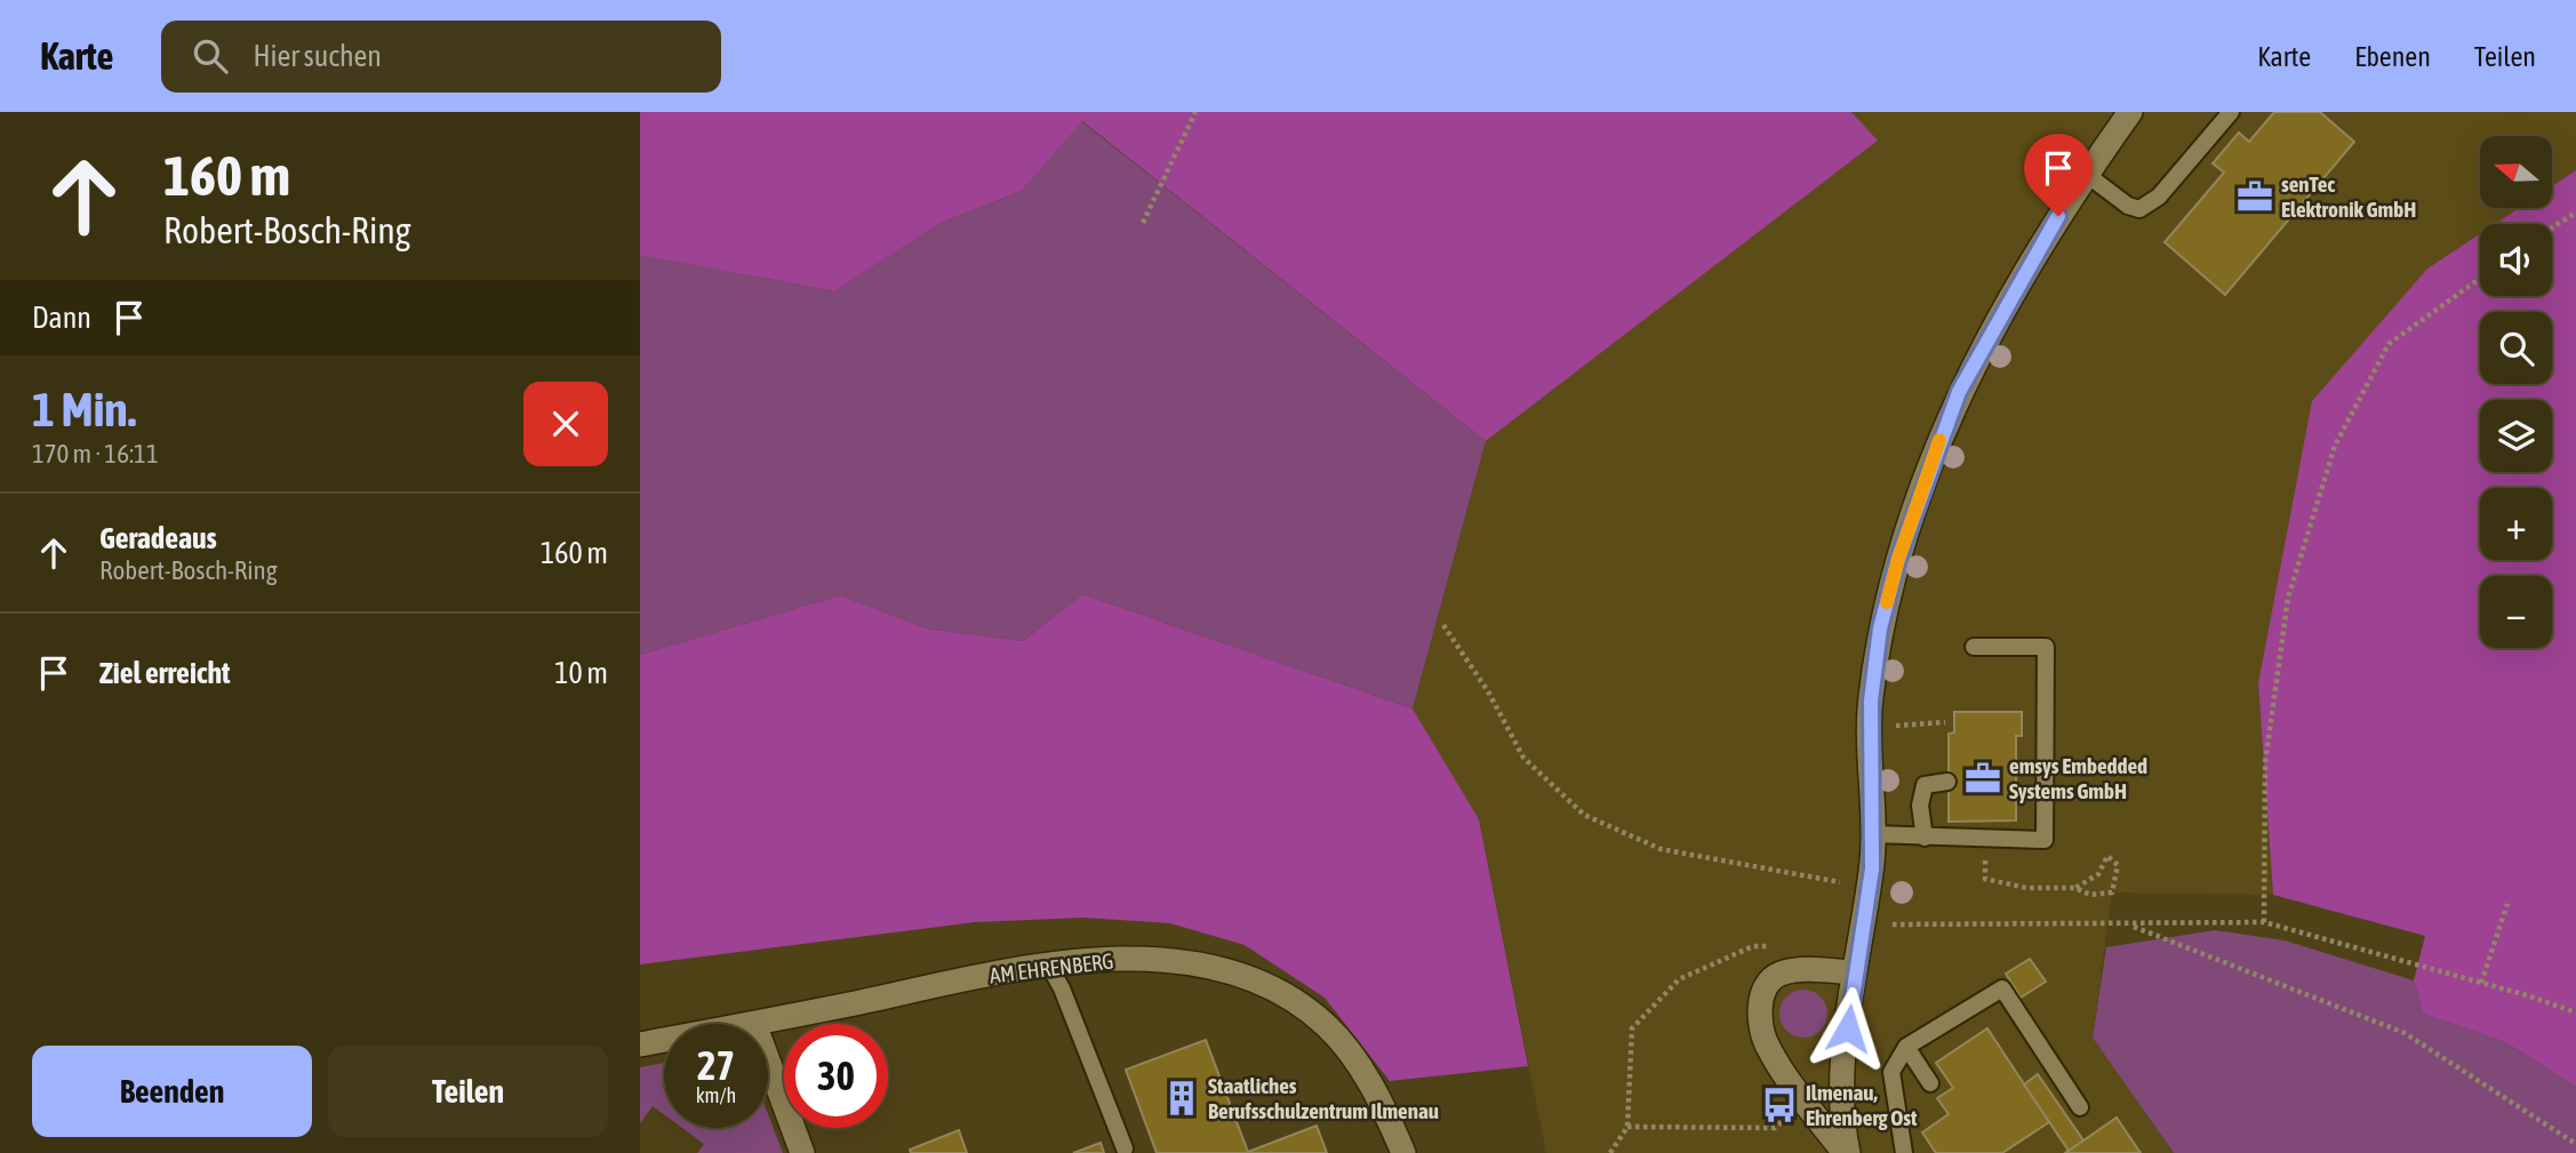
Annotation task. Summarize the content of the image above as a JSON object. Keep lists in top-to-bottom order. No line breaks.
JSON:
{"streets":{"street":["AM EHRENBERG"]},"places":{"office":["senTec Elektronik GmbH","emsys Embedded Systems GmbH"],"building":["Staatliches Berufsschulzentrum Ilmenau"],"bus stop":["Ilmenau, Ehrenberg Ost"]},"north":"left","page":{"header":"Karte","search":"Hier suchen","nav":["Karte","Ebenen","Teilen"],"turn":["160 m","Robert-Bosch-Ring"],"map_buttons":["+","−"],"then":"Dann","heading":["1 Min.","170 m · 16:11"],"list":[{"name":"Geradeaus","note":"Robert-Bosch-Ring","value":"160 m"},{"name":"Ziel erreicht","value":"10 m"}],"speed":"27 km/h","limit":"30","buttons":["Beenden","Teilen"]}}
